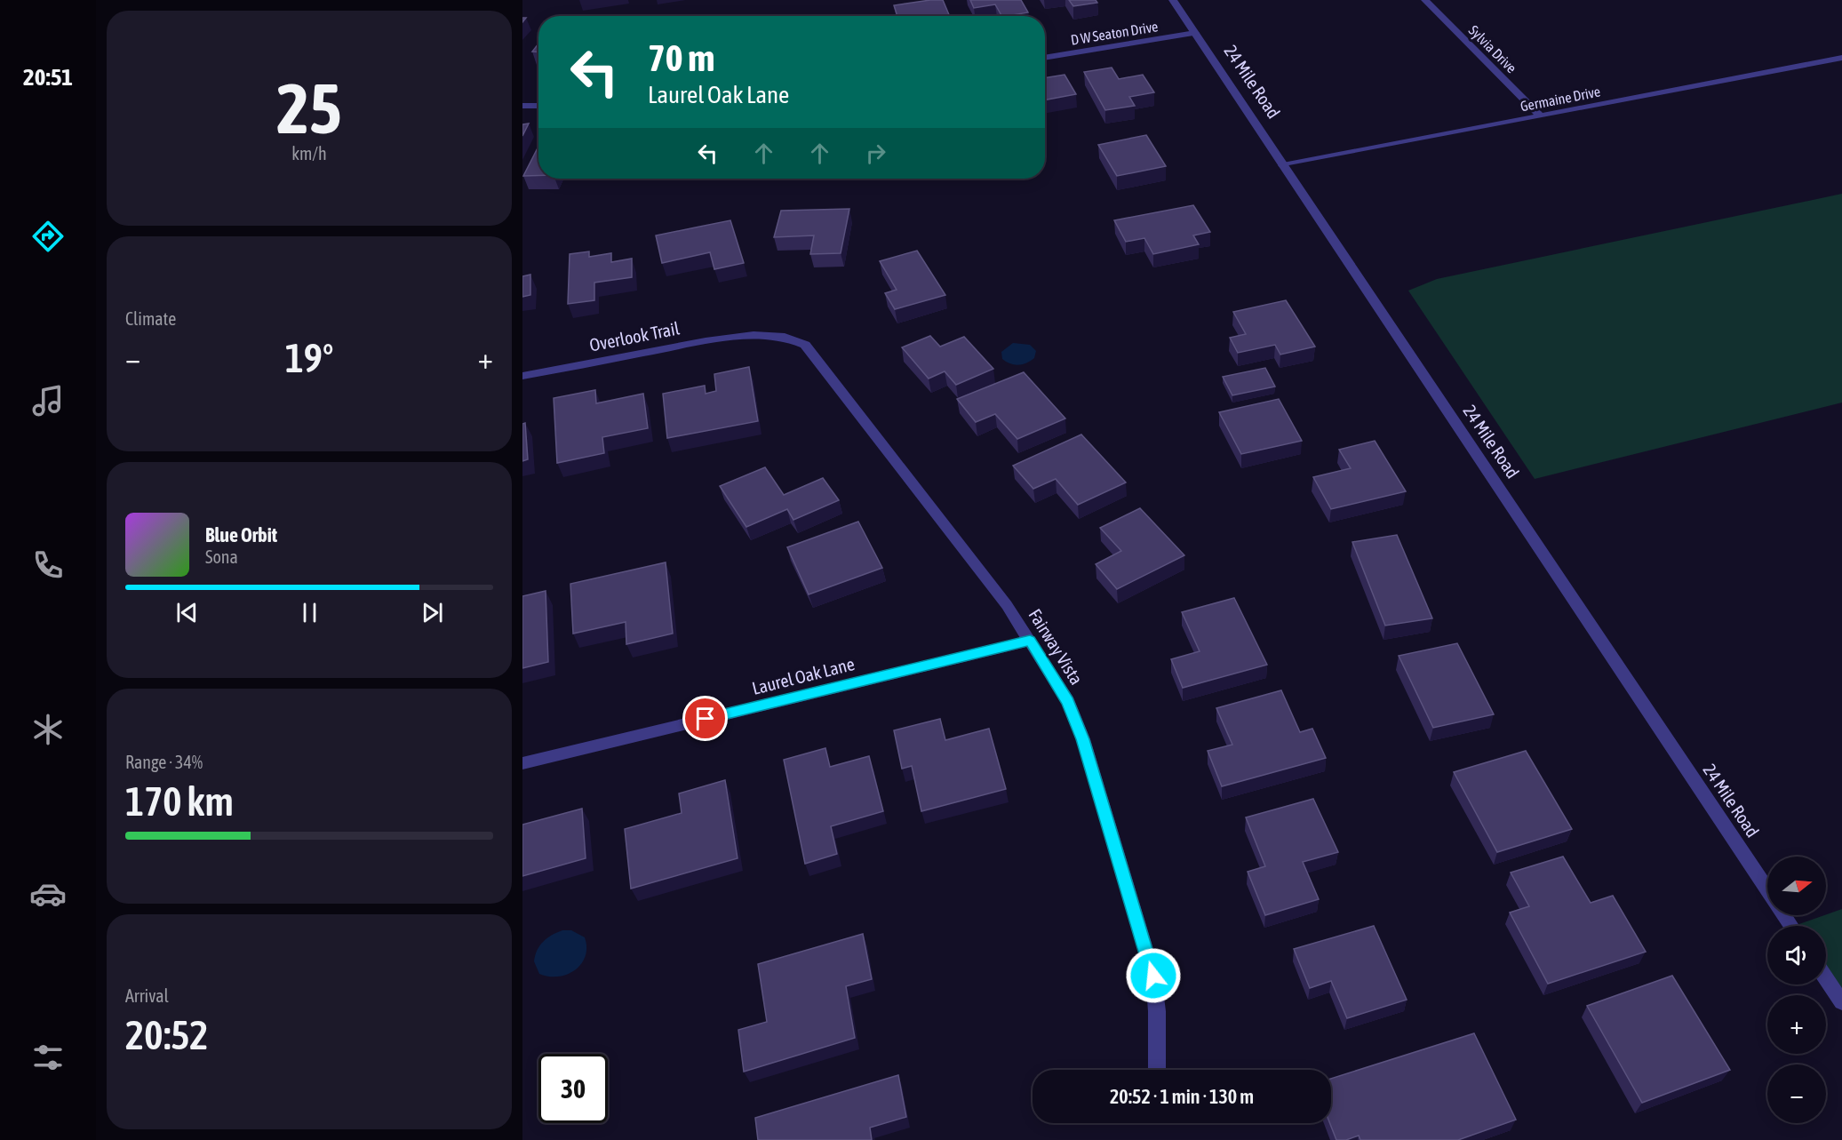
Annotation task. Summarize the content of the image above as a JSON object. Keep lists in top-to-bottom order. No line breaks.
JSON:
{"streets":{"street":["D W Seaton Drive","Sylvia Drive","24 Mile Road","Germaine Drive","Overlook Trail","Fairway Vista","Laurel Oak Lane"]},"crossings":[["D W Seaton Drive","24 Mile Road"],["Sylvia Drive","Germaine Drive"],["24 Mile Road","Germaine Drive"],["Overlook Trail","Fairway Vista"],["Fairway Vista","Laurel Oak Lane"]],"north":"right","page":{"tabs":"20:51","tile":[["25","km/h"],"Climate",["Range · 34%","170 km"],["Arrival","20:52"]],"turn":["70 m","Laurel Oak Lane"],"heat":["−","19°","+"],"song":["Blue Orbit","Sona"],"map_buttons":["+","−"],"limit":"30","trip":"20:52 · 1 min · 130 m"}}
